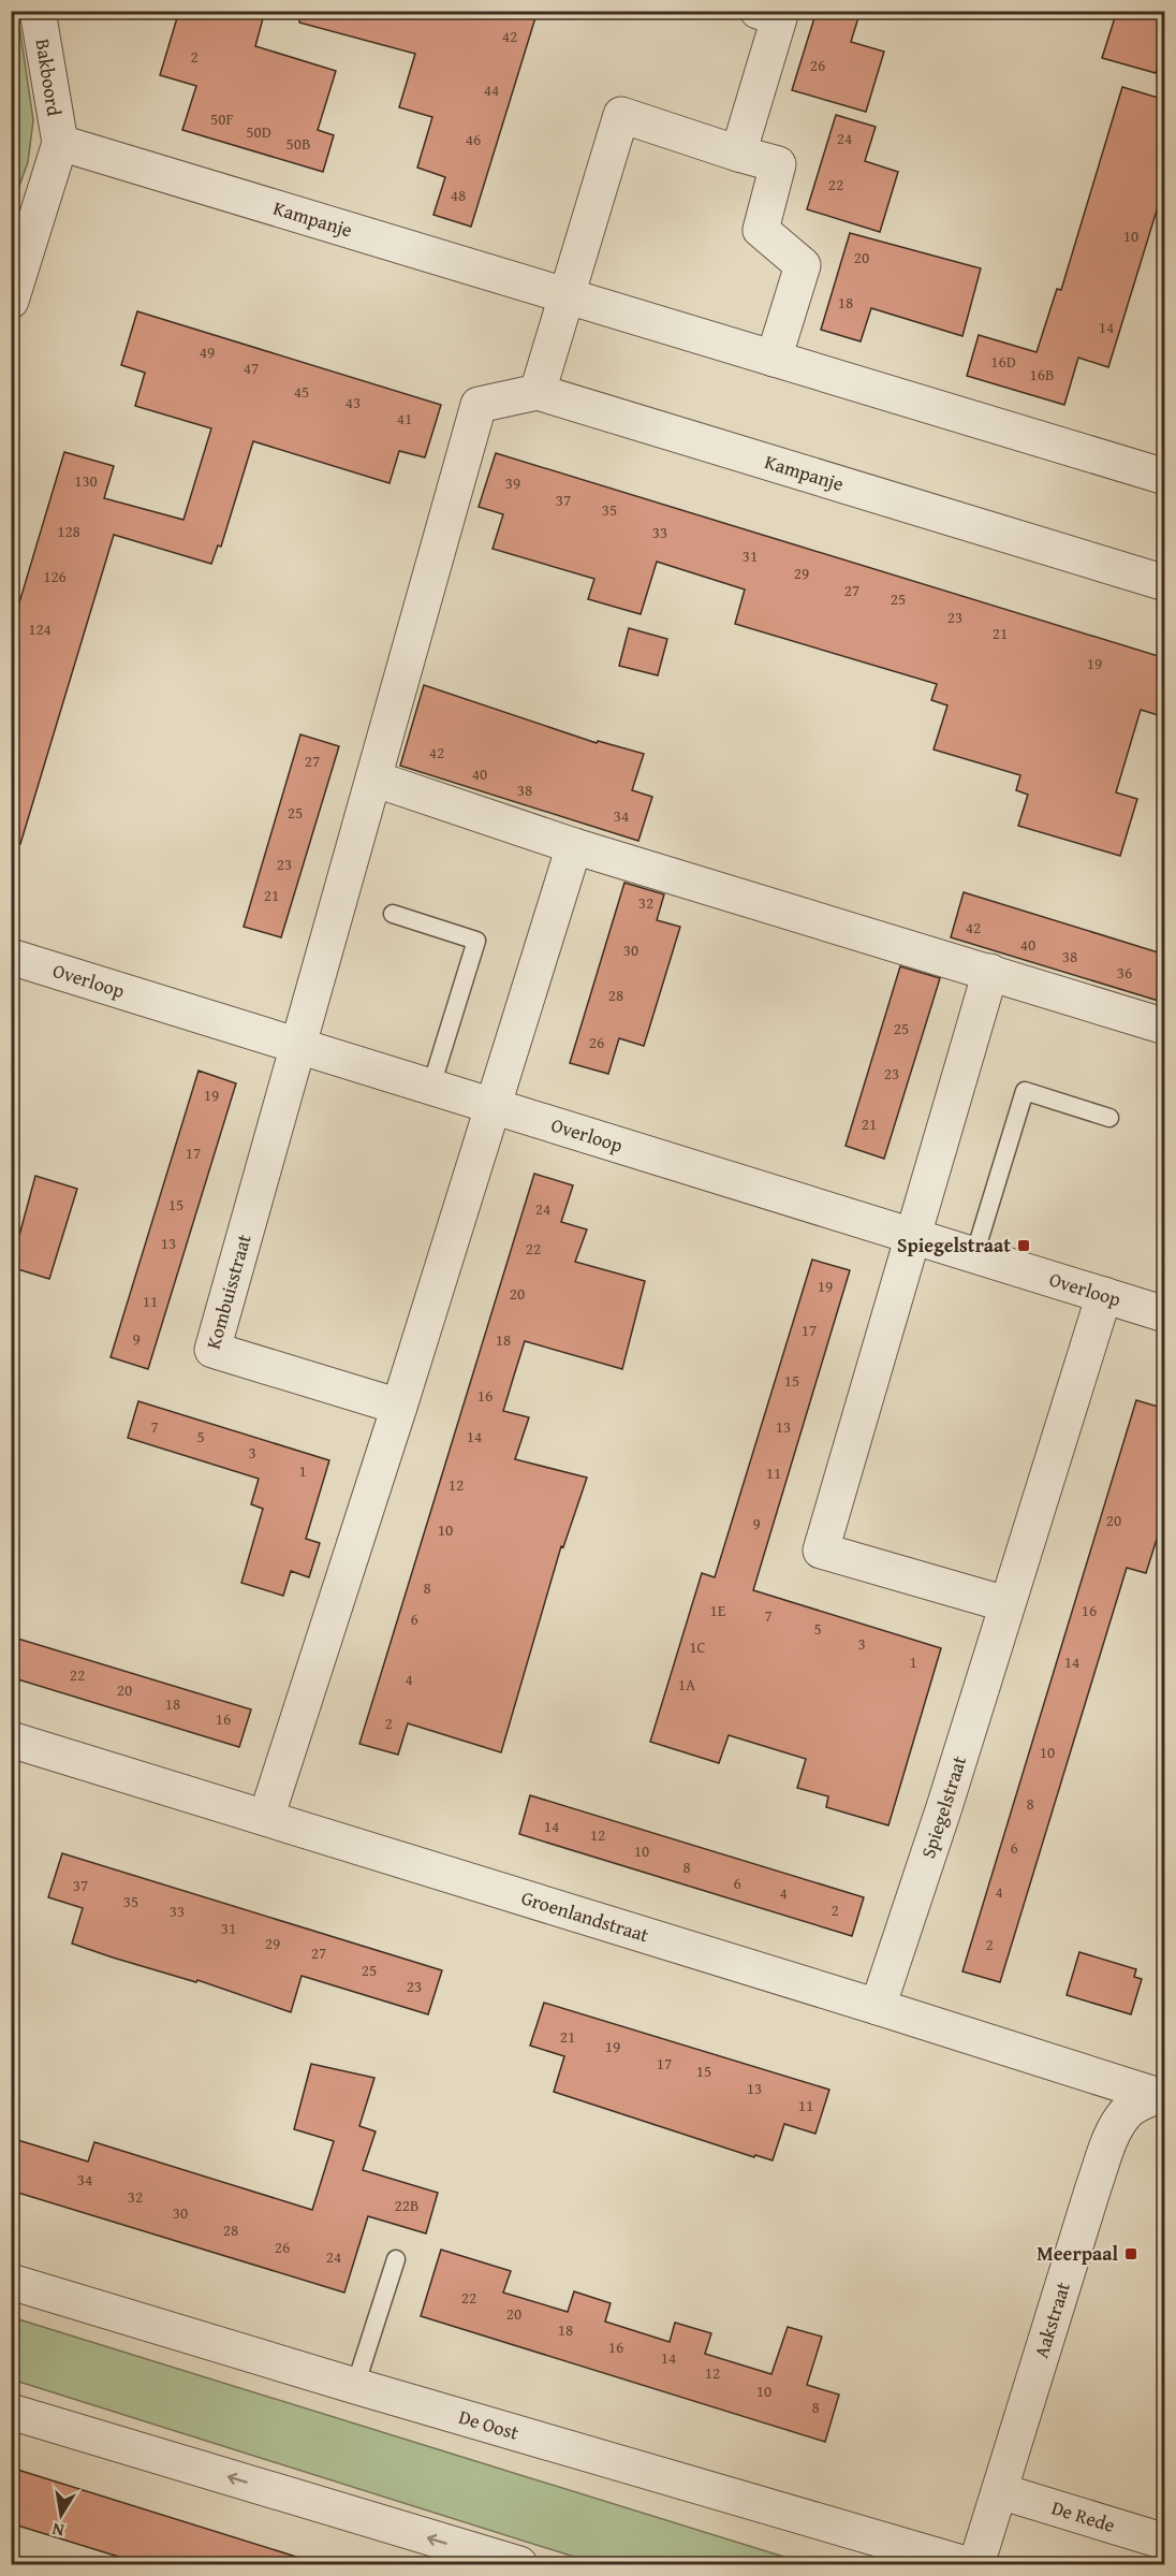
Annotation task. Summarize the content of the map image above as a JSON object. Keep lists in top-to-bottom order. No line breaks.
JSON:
{"streets":{"street":["Bakboord","Kampanje","Overloop","Kombuisstraat","Spiegelstraat","Groenlandstraat","Aakstraat","De Oost","De Rede"]},"crossings":[["Bakboord","Kampanje"],["Overloop","Kombuisstraat"],["Overloop","Spiegelstraat"],["Spiegelstraat","Groenlandstraat"],["Groenlandstraat","Aakstraat"],["Aakstraat","De Rede"]],"places":{"transit":["Spiegelstraat","Meerpaal"]},"house_numbers":["42","2","26","44","50F","50D","24","46","50B","22","48","10","20","18","14","49","16D","47","16B","45","43","41","130","39","37","35","128","33","31","29","126","27","25","23","124","21","19","42","27","40","38","25","34","23","21","32","42","40","30","38","36","28","25","26","23","19","21","17","15","24","13","22","19","20","11","17","9","18","15","16","7","13","5","14","3","1","11","12","20","9","10","8","1E","16","7","6","5","3","1C","1","14","22","4","1A","20","18","16","2","10","8","14","12","6","10","8","6","37","4","4","35","2","33","31","29","2","27","25","23","21","19","17","15","13","11","34","32","22B","30","28","26","24","22","20","18","16","14","12","10","8"],"north":"bottom"}
